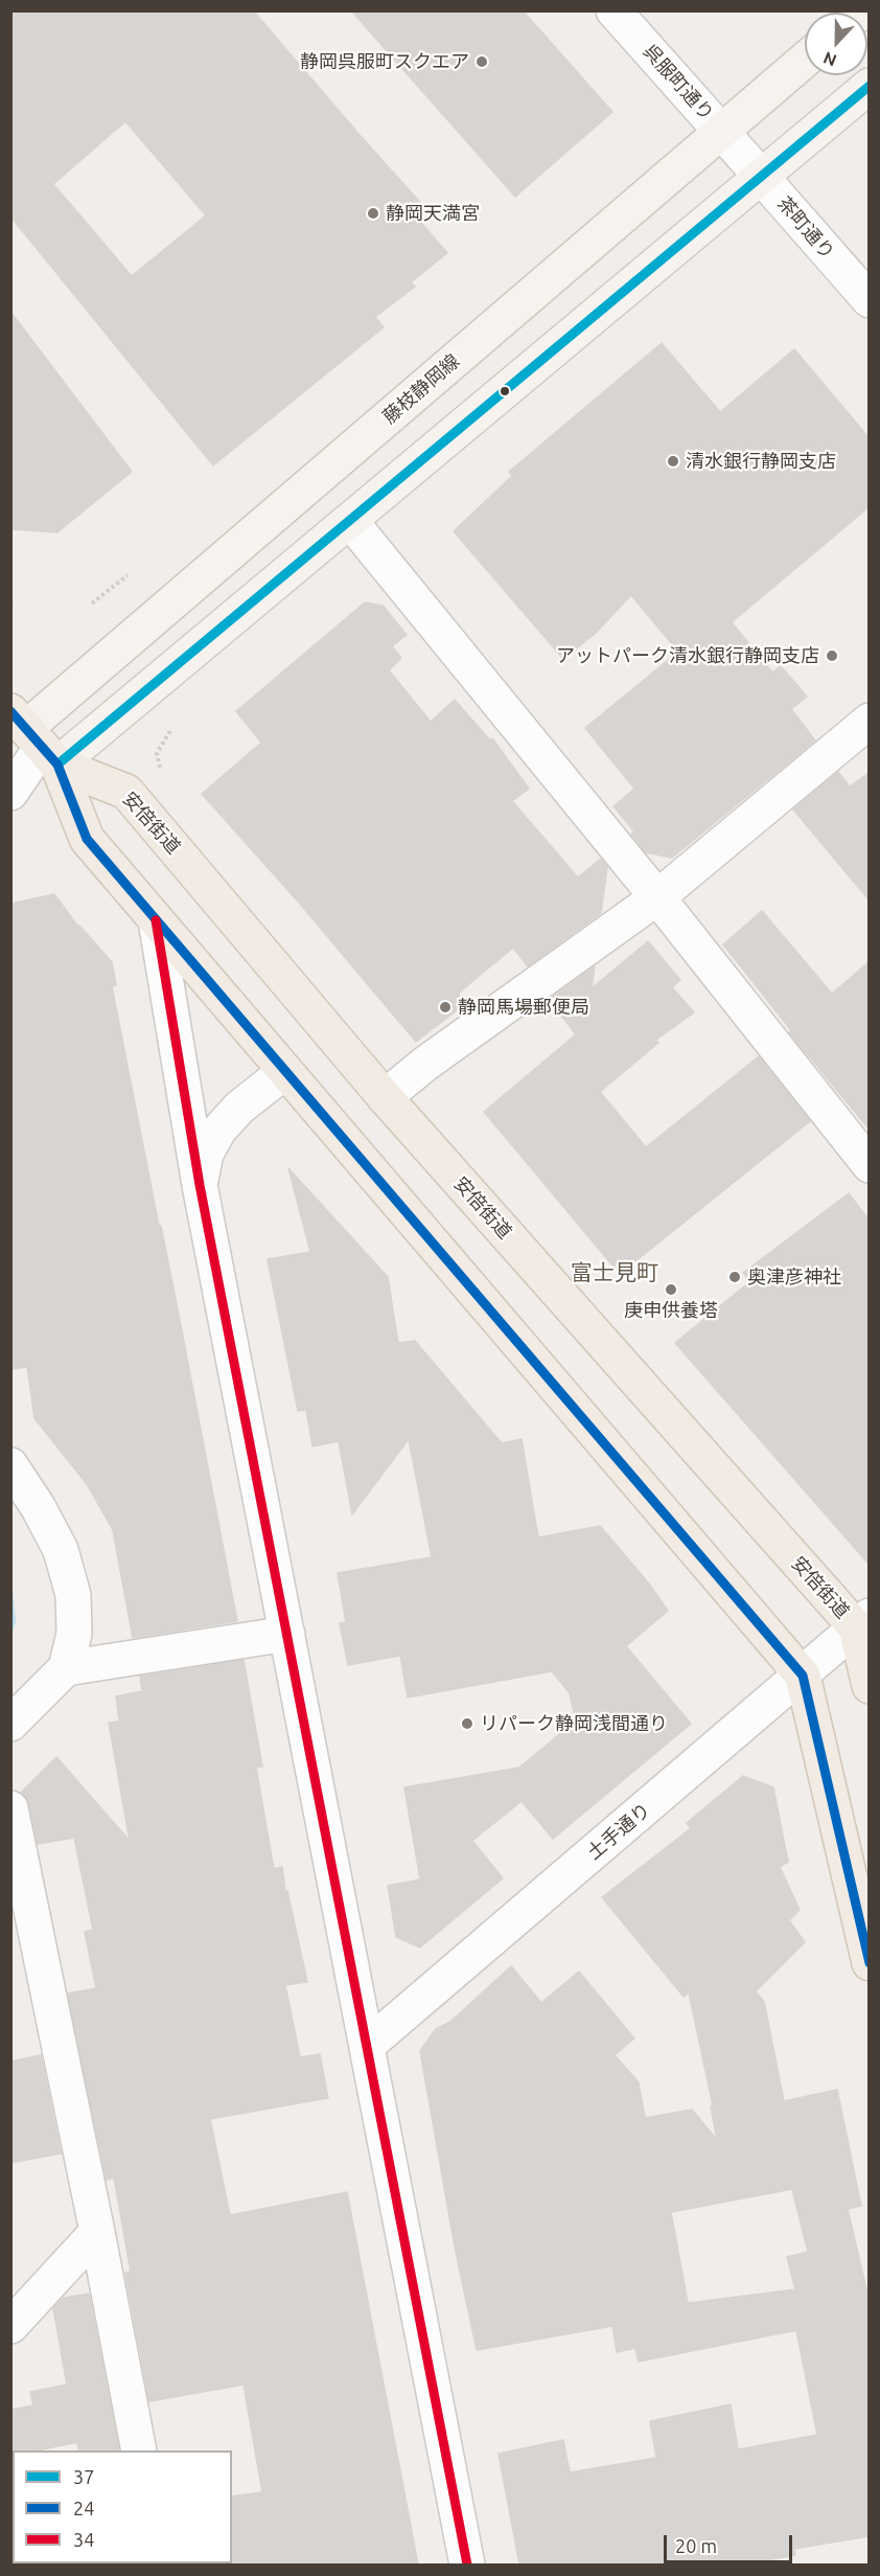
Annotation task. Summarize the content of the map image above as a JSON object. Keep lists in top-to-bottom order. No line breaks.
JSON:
{"streets":{"main road":["藤枝静岡線","安倍街道"],"street":["呉服町通り","茶町通り","土手通り"]},"crossings":[["呉服町通り","茶町通り"],["呉服町通り","藤枝静岡線"],["茶町通り","藤枝静岡線"],["藤枝静岡線","安倍街道"],["安倍街道","土手通り"]],"districts":["富士見町"],"places":["静岡呉服町スクエア","静岡天満宮","清水銀行静岡支店","アットパーク清水銀行静岡支店","静岡馬場郵便局","奥津彦神社","庚申供養塔","リパーク静岡浅間通り"],"lines":["transit line 37","transit line 24","transit line 34"],"legend":["37","24","34"],"scale_bar":"20 m","north":"bottom"}
